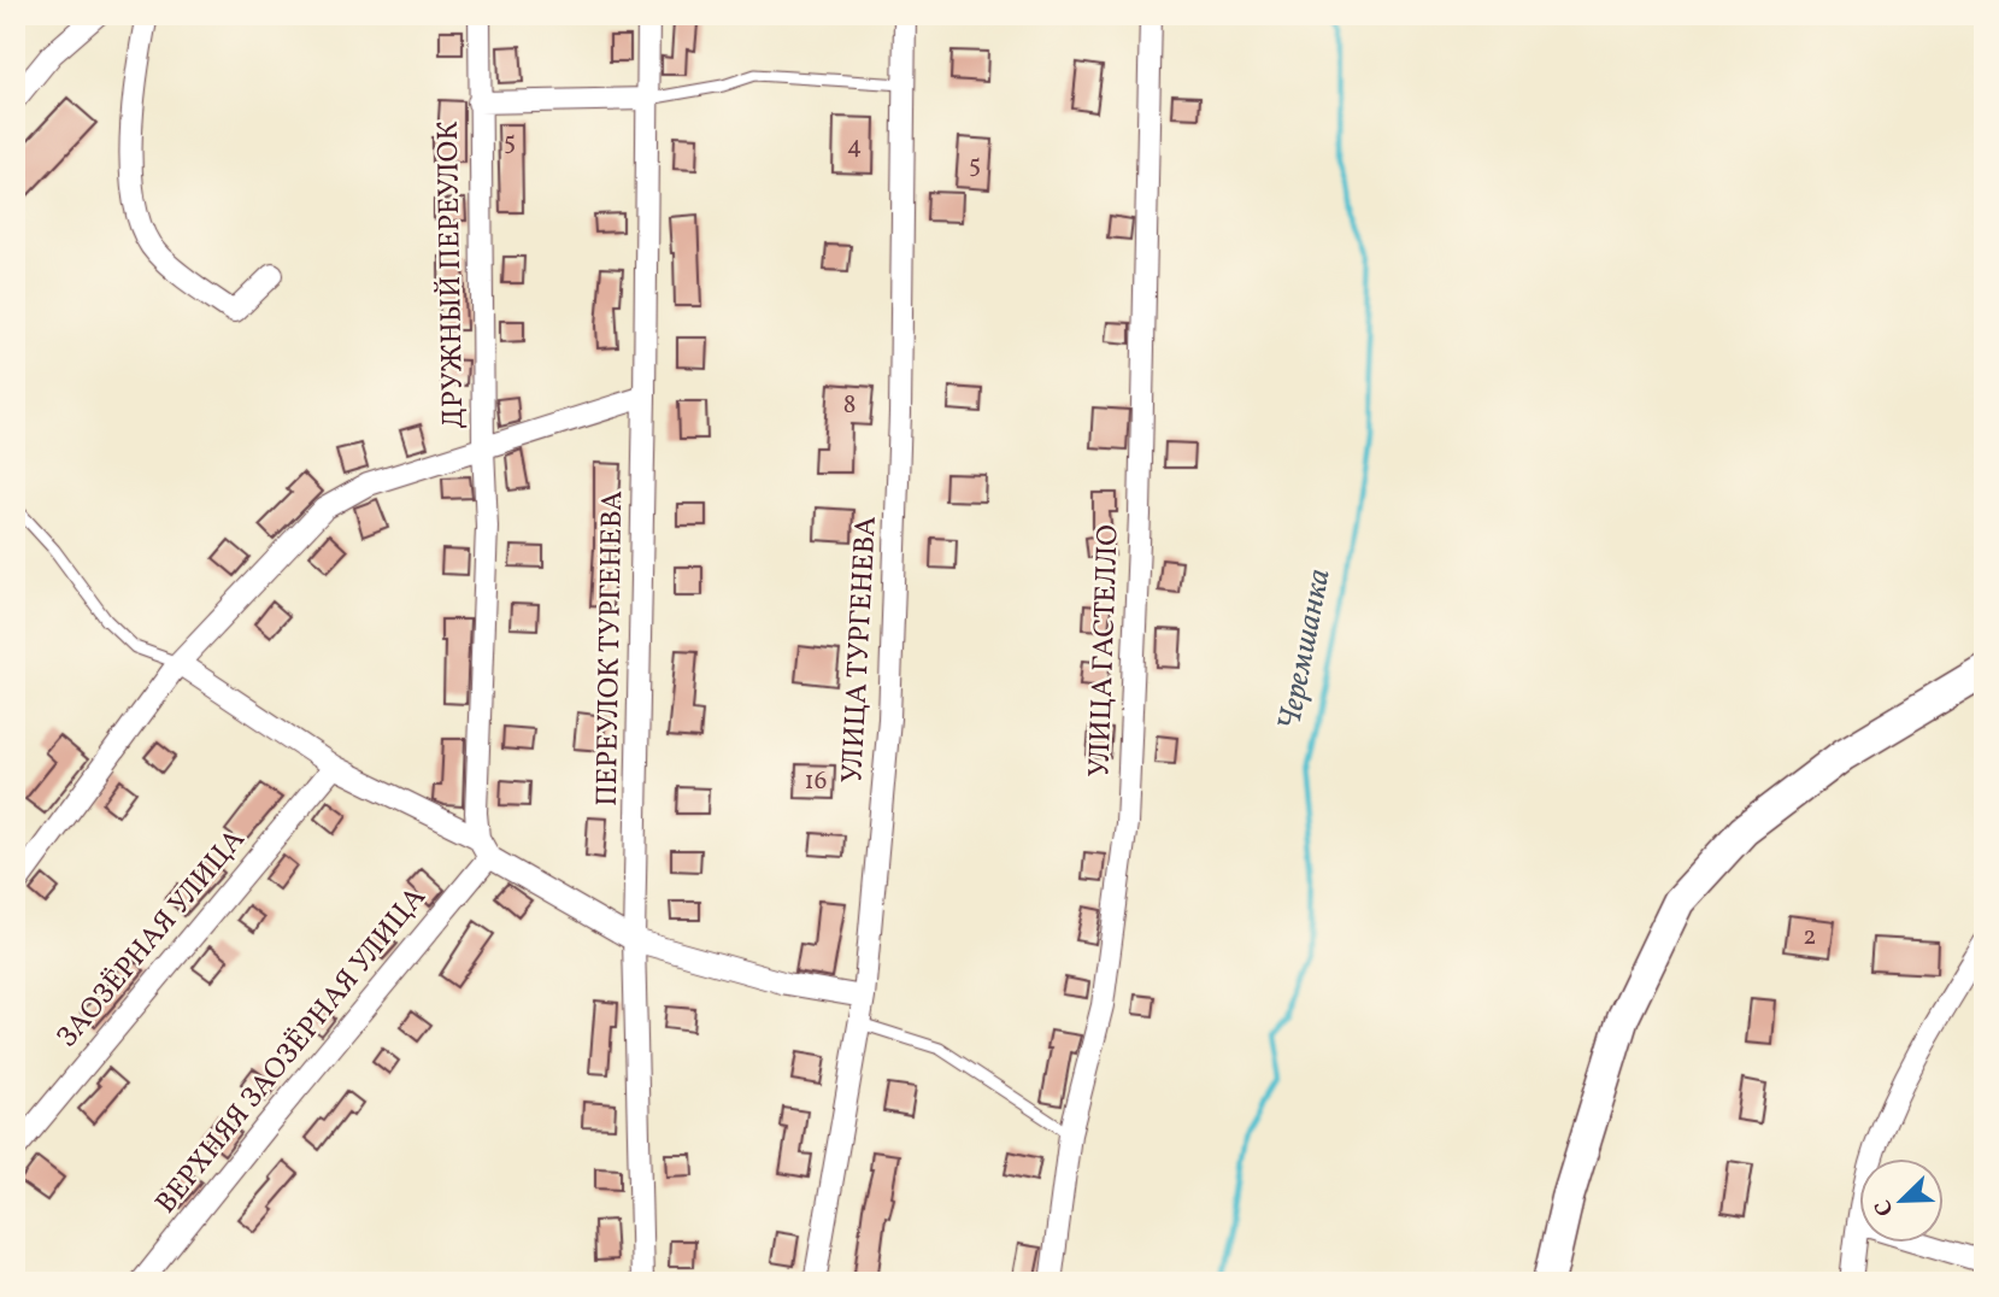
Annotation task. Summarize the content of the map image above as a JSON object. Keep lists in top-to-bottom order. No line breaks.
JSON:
{"streets":{"street":["ДРУЖНЫЙ ПЕРЕУЛОК","ПЕРЕУЛОК ТУРГЕНЕВА","УЛИЦА ТУРГЕНЕВА","УЛИЦА ГАСТЕЛЛО","ЗАОЗЁРНАЯ УЛИЦА","ВЕРХНЯЯ ЗАОЗЁРНАЯ УЛИЦА"]},"crossings":[["ДРУЖНЫЙ ПЕРЕУЛОК","ПЕРЕУЛОК ТУРГЕНЕВА"]],"water":["Черемшанка"],"house_numbers":["5","4","5","8","16","2"],"north":"bottom left"}
